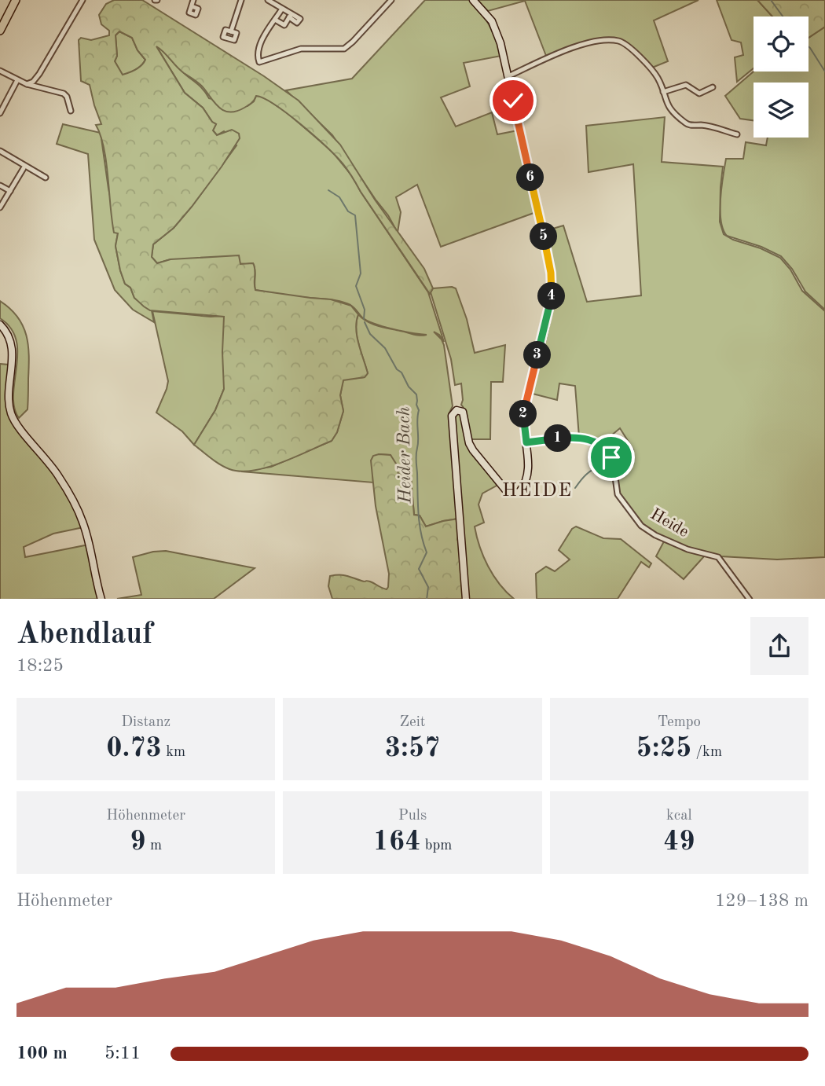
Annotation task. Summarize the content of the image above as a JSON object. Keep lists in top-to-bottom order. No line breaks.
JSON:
{"streets":{"street":["Heide"]},"districts":["HEIDE"],"water":["Heider Bach"],"page":{"pins":["6","5","4","3","2","1"],"heading":["Abendlauf","18:25"],"stats":[["Distanz","0.73 km"],["Zeit","3:57"],["Tempo","5:25 /km"],["Höhenmeter","9 m"],["Puls","164 bpm"],["kcal","49"]],"chart":["Höhenmeter","129–138 m"],"list":[{"name":"100 m","note":"5:11"}]}}
